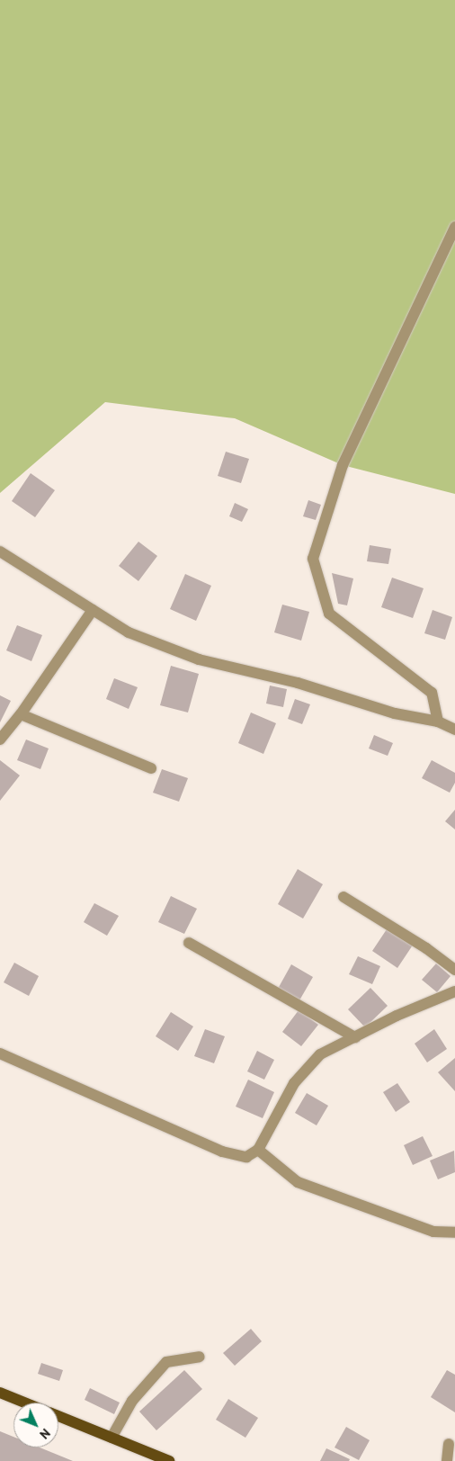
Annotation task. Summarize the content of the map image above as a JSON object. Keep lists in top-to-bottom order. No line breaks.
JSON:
{"north":"bottom right"}
